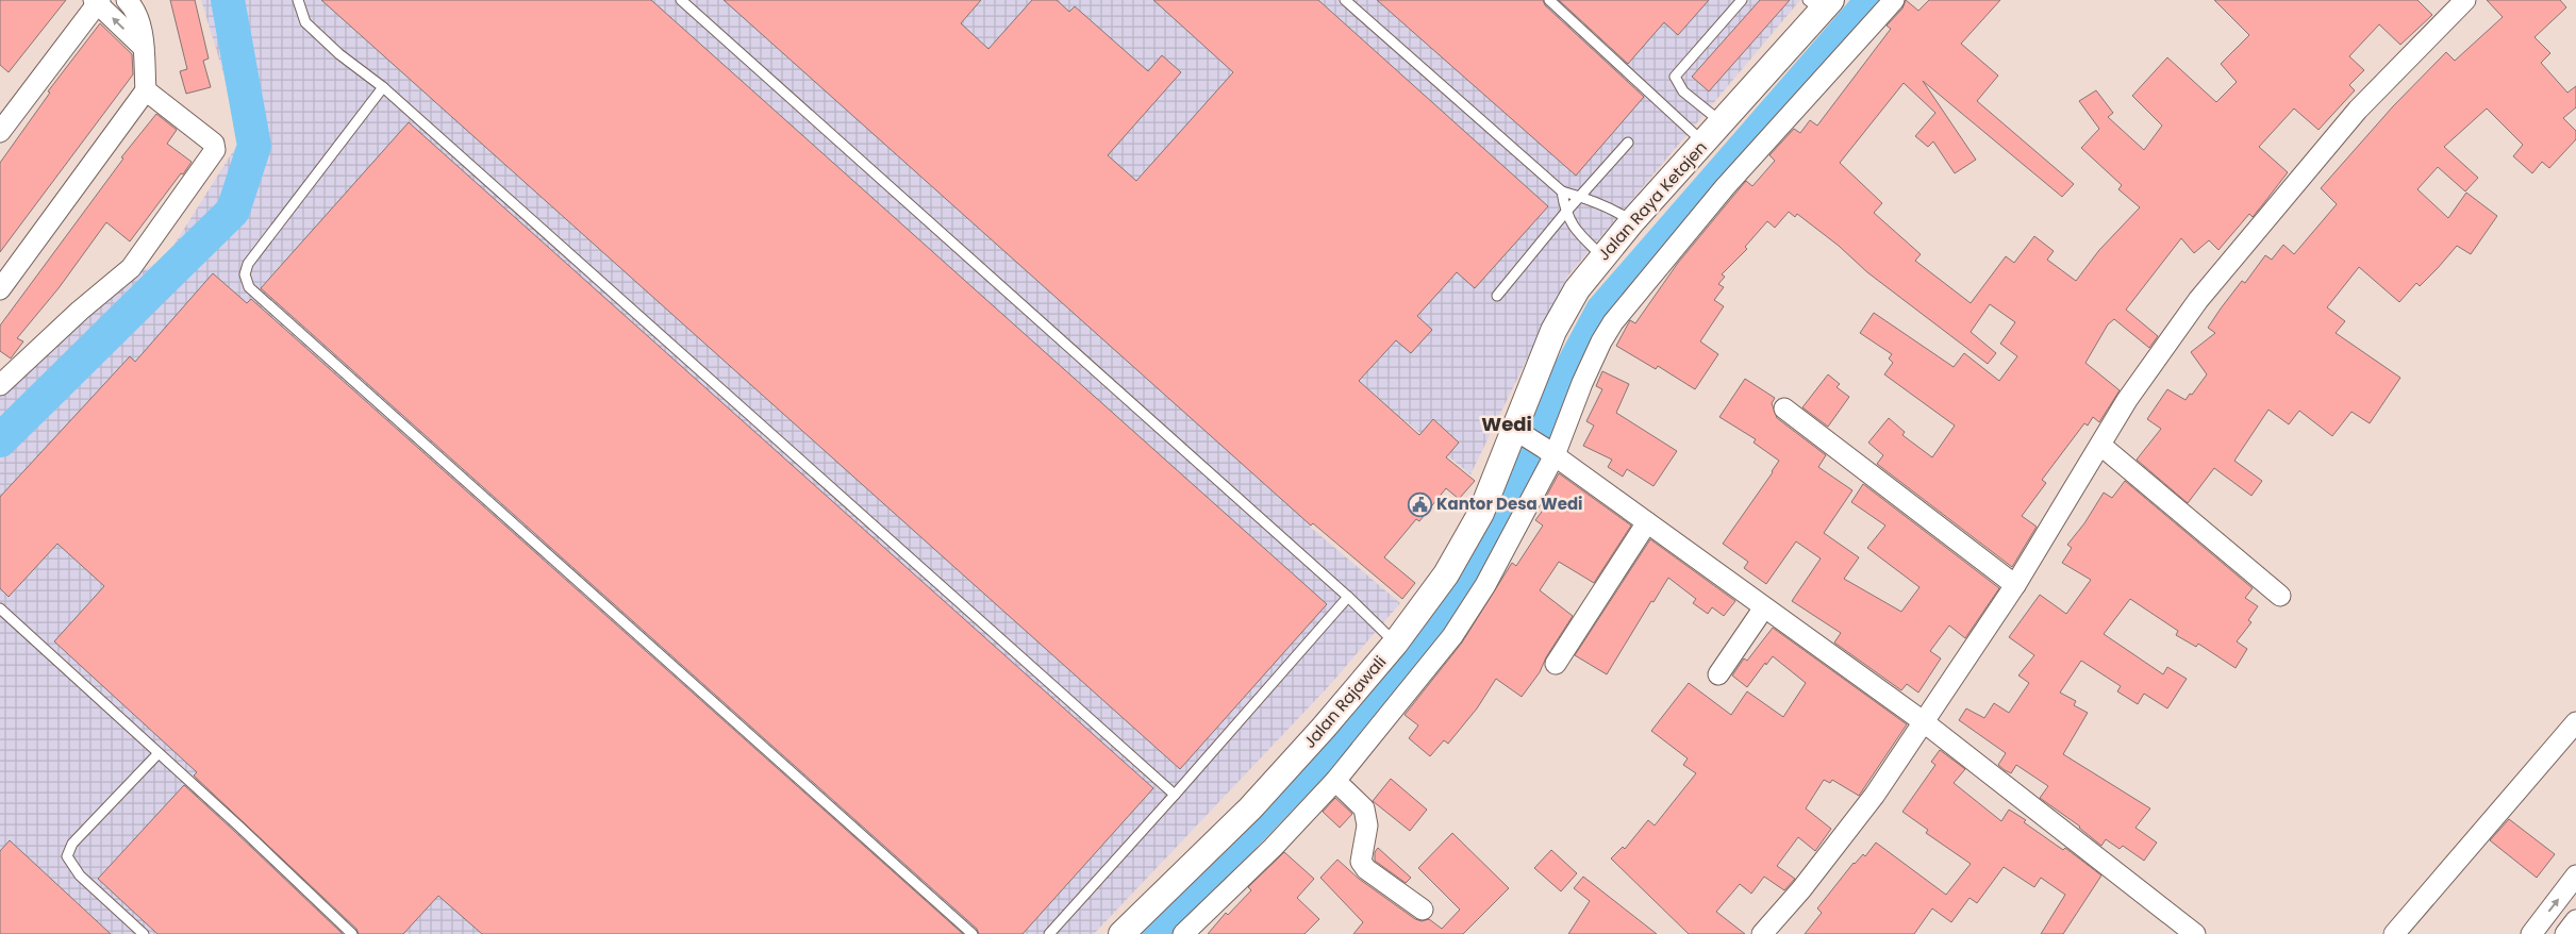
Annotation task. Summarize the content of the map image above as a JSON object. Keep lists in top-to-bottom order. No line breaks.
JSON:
{"streets":{"street":["Jalan Raya Ketajen","Jalan Rajawali"]},"crossings":[["Jalan Raya Ketajen","Jalan Rajawali"]],"districts":["Wedi"],"places":{"public building":["Kantor Desa Wedi"]}}
